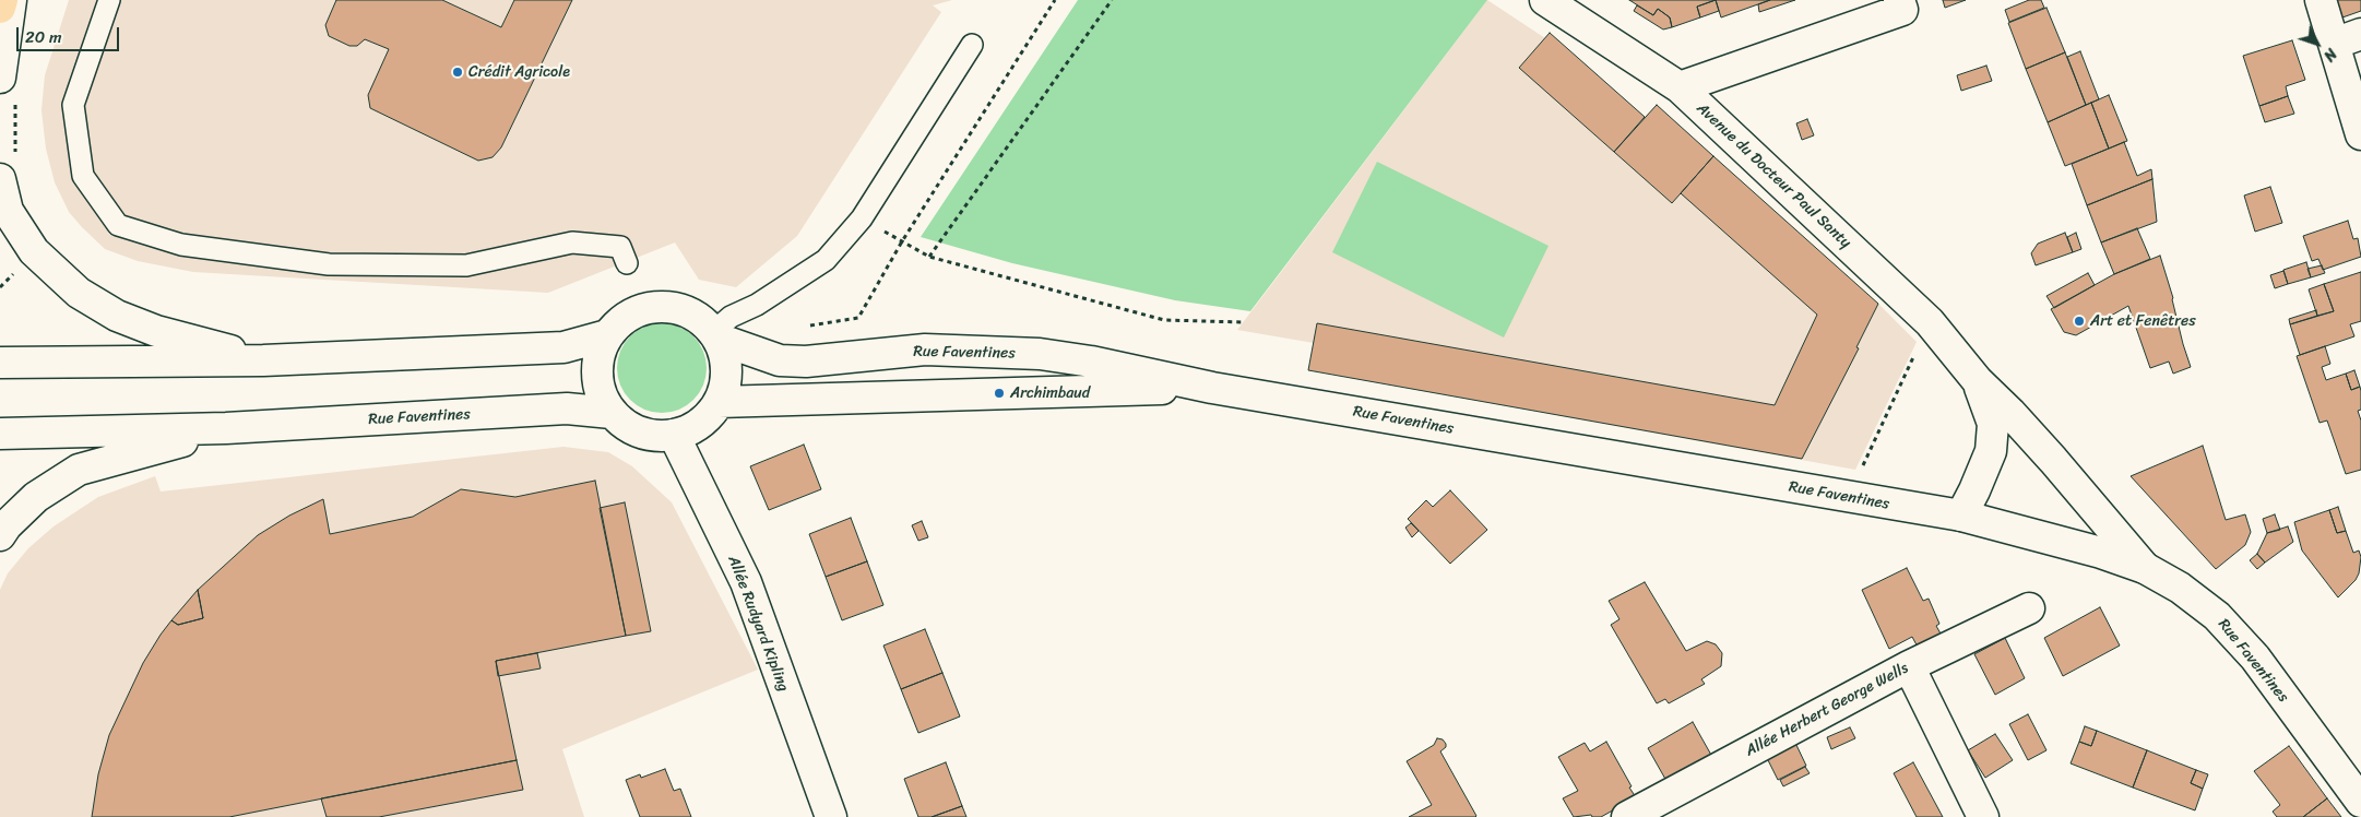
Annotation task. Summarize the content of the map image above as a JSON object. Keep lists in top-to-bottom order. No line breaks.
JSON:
{"streets":{"main road":["Avenue du Docteur Paul Santy","Rue Faventines","Allée Rudyard Kipling","Allée Herbert George Wells"]},"crossings":[["Avenue du Docteur Paul Santy","Rue Faventines"],["Rue Faventines","Allée Rudyard Kipling"]],"places":["Crédit Agricole","Art et Fenêtres","Archimbaud"],"scale_bar":"20 m","north":"bottom right"}
